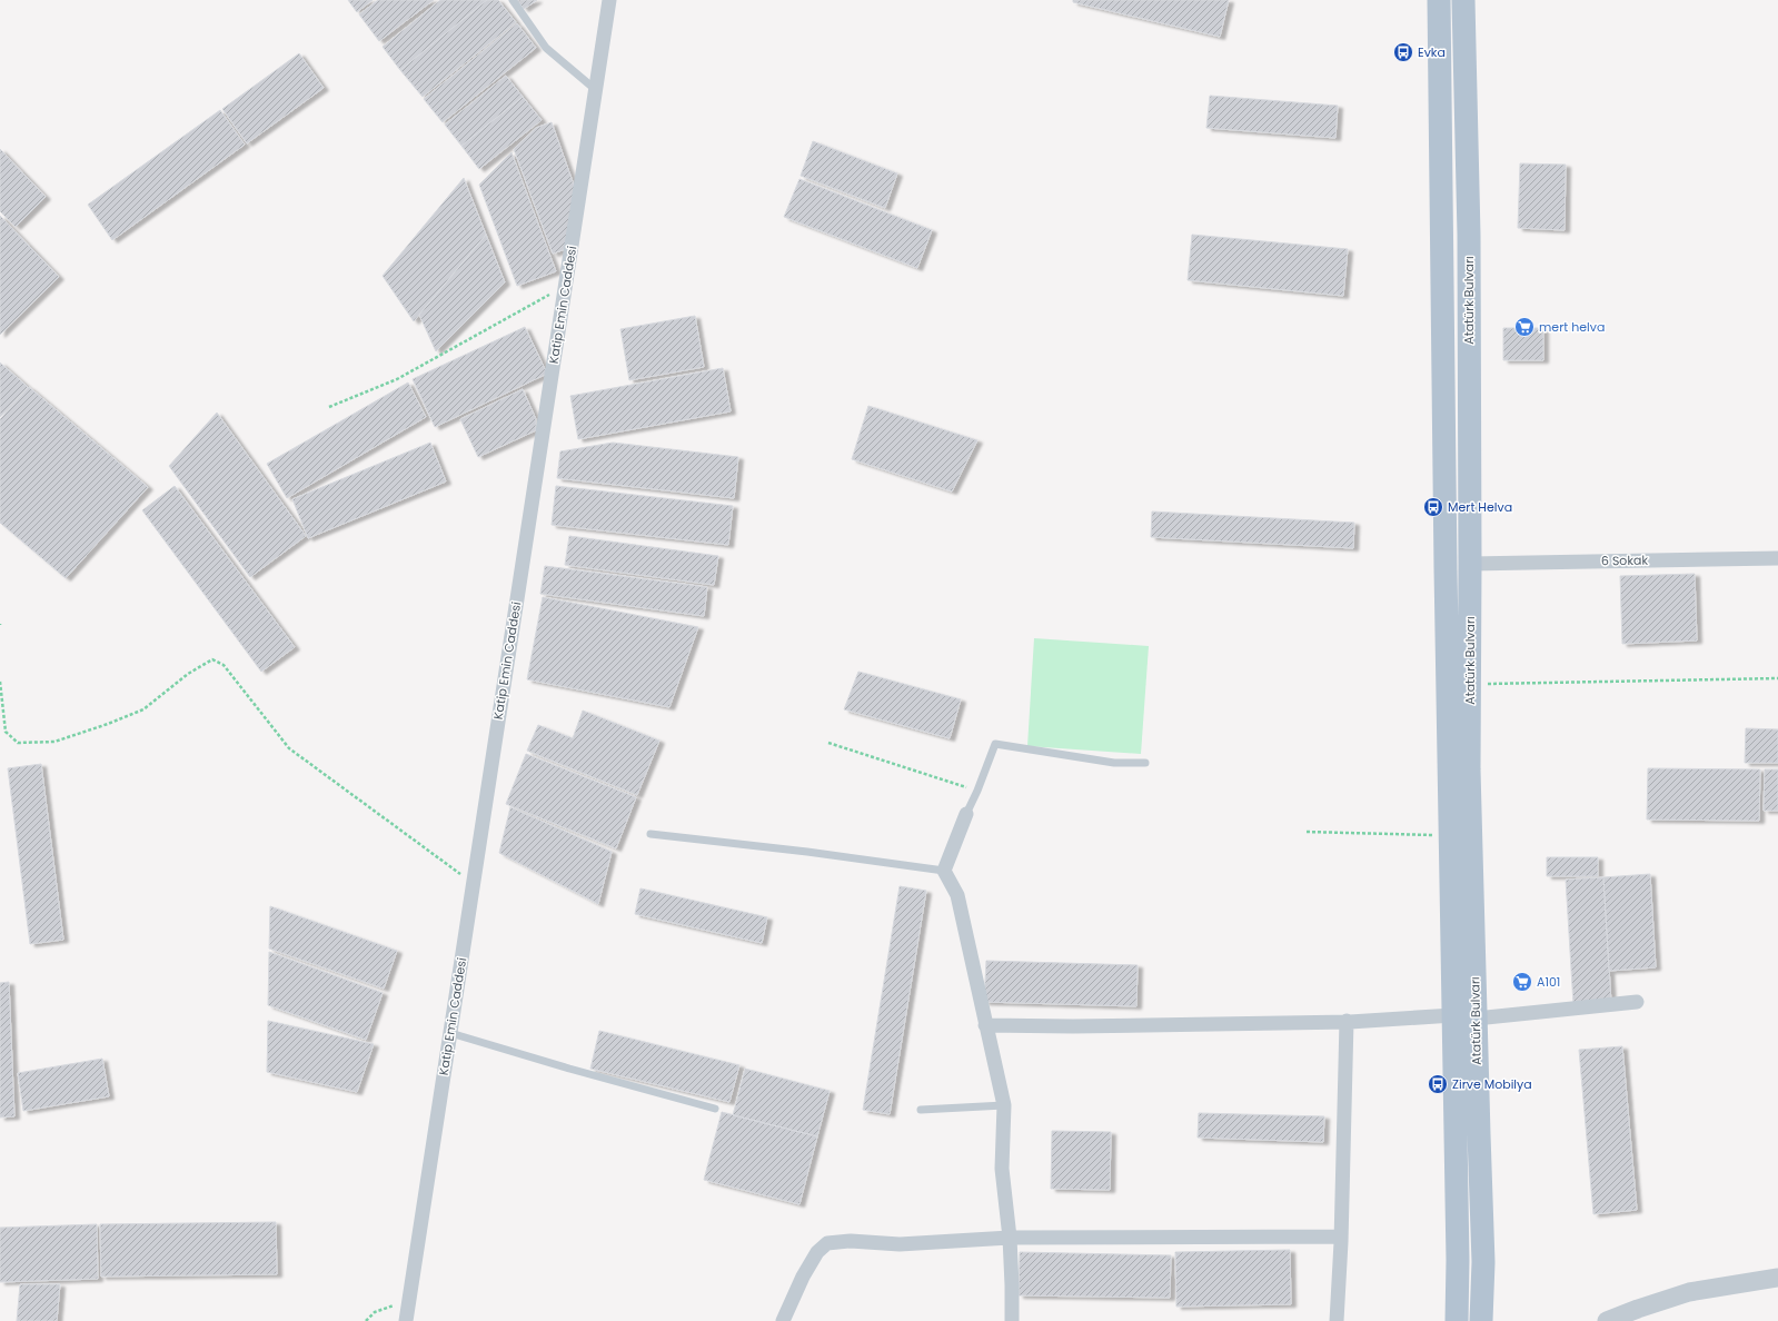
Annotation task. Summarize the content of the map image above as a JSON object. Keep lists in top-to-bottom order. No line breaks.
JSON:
{"streets":{"main road":["Atatürk Bulvarı"],"street":["Katip Emin Caddesi","6 Sokak"]},"crossings":[["Atatürk Bulvarı","6 Sokak"]],"places":{"bus stop":["Evka","Mert Helva","Zirve Mobilya"],"supermarket":["mert helva","A101"]}}
